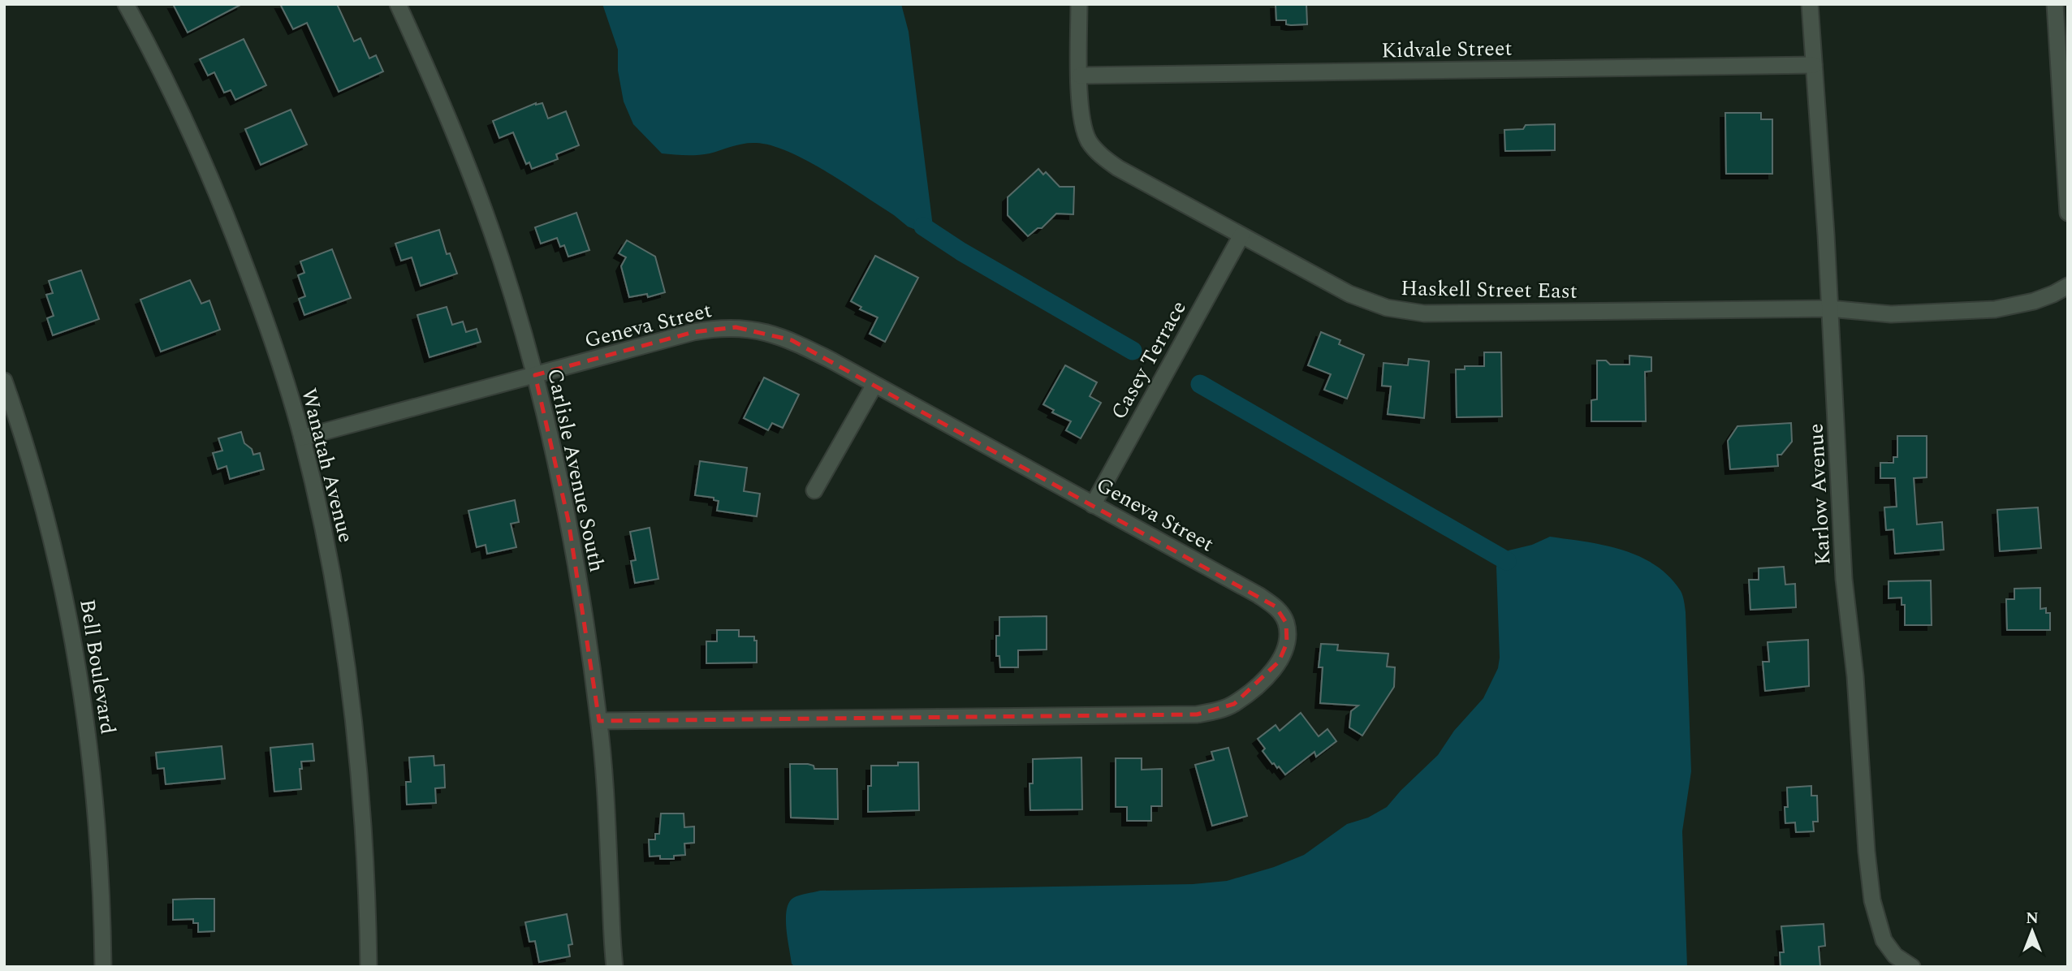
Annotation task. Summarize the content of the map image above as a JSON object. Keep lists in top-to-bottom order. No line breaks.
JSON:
{"streets":{"street":["Kidvale Street","Haskell Street East","Geneva Street","Casey Terrace","Wanatah Avenue","Carlisle Avenue South","Karlow Avenue","Bell Boulevard"]},"crossings":[["Kidvale Street","Haskell Street East"],["Kidvale Street","Karlow Avenue"],["Haskell Street East","Casey Terrace"],["Haskell Street East","Karlow Avenue"],["Geneva Street","Casey Terrace"],["Geneva Street","Wanatah Avenue"],["Geneva Street","Carlisle Avenue South"]],"north":"top"}
